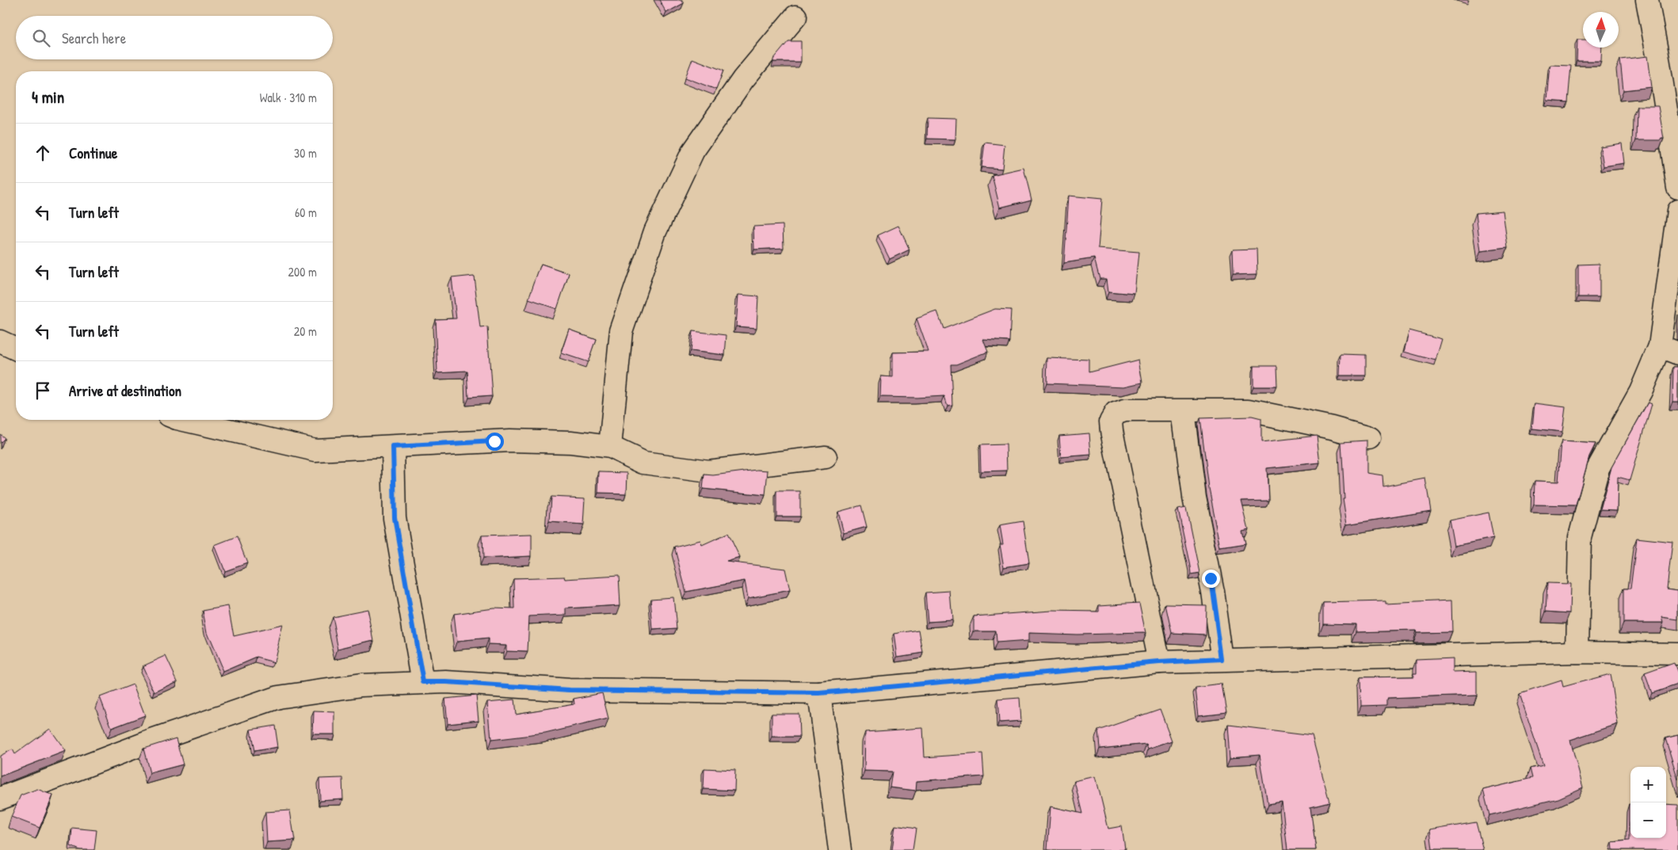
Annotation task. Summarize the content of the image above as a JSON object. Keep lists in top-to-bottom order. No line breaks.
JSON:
{"north":"top","page":{"search":"Search here","heading":["4 min","Walk · 310 m"],"list":[["Continue","30 m"],["Turn left","60 m"],["Turn left","200 m"],["Turn left","20 m"],"Arrive at destination"],"map_buttons":["+","−"]}}
